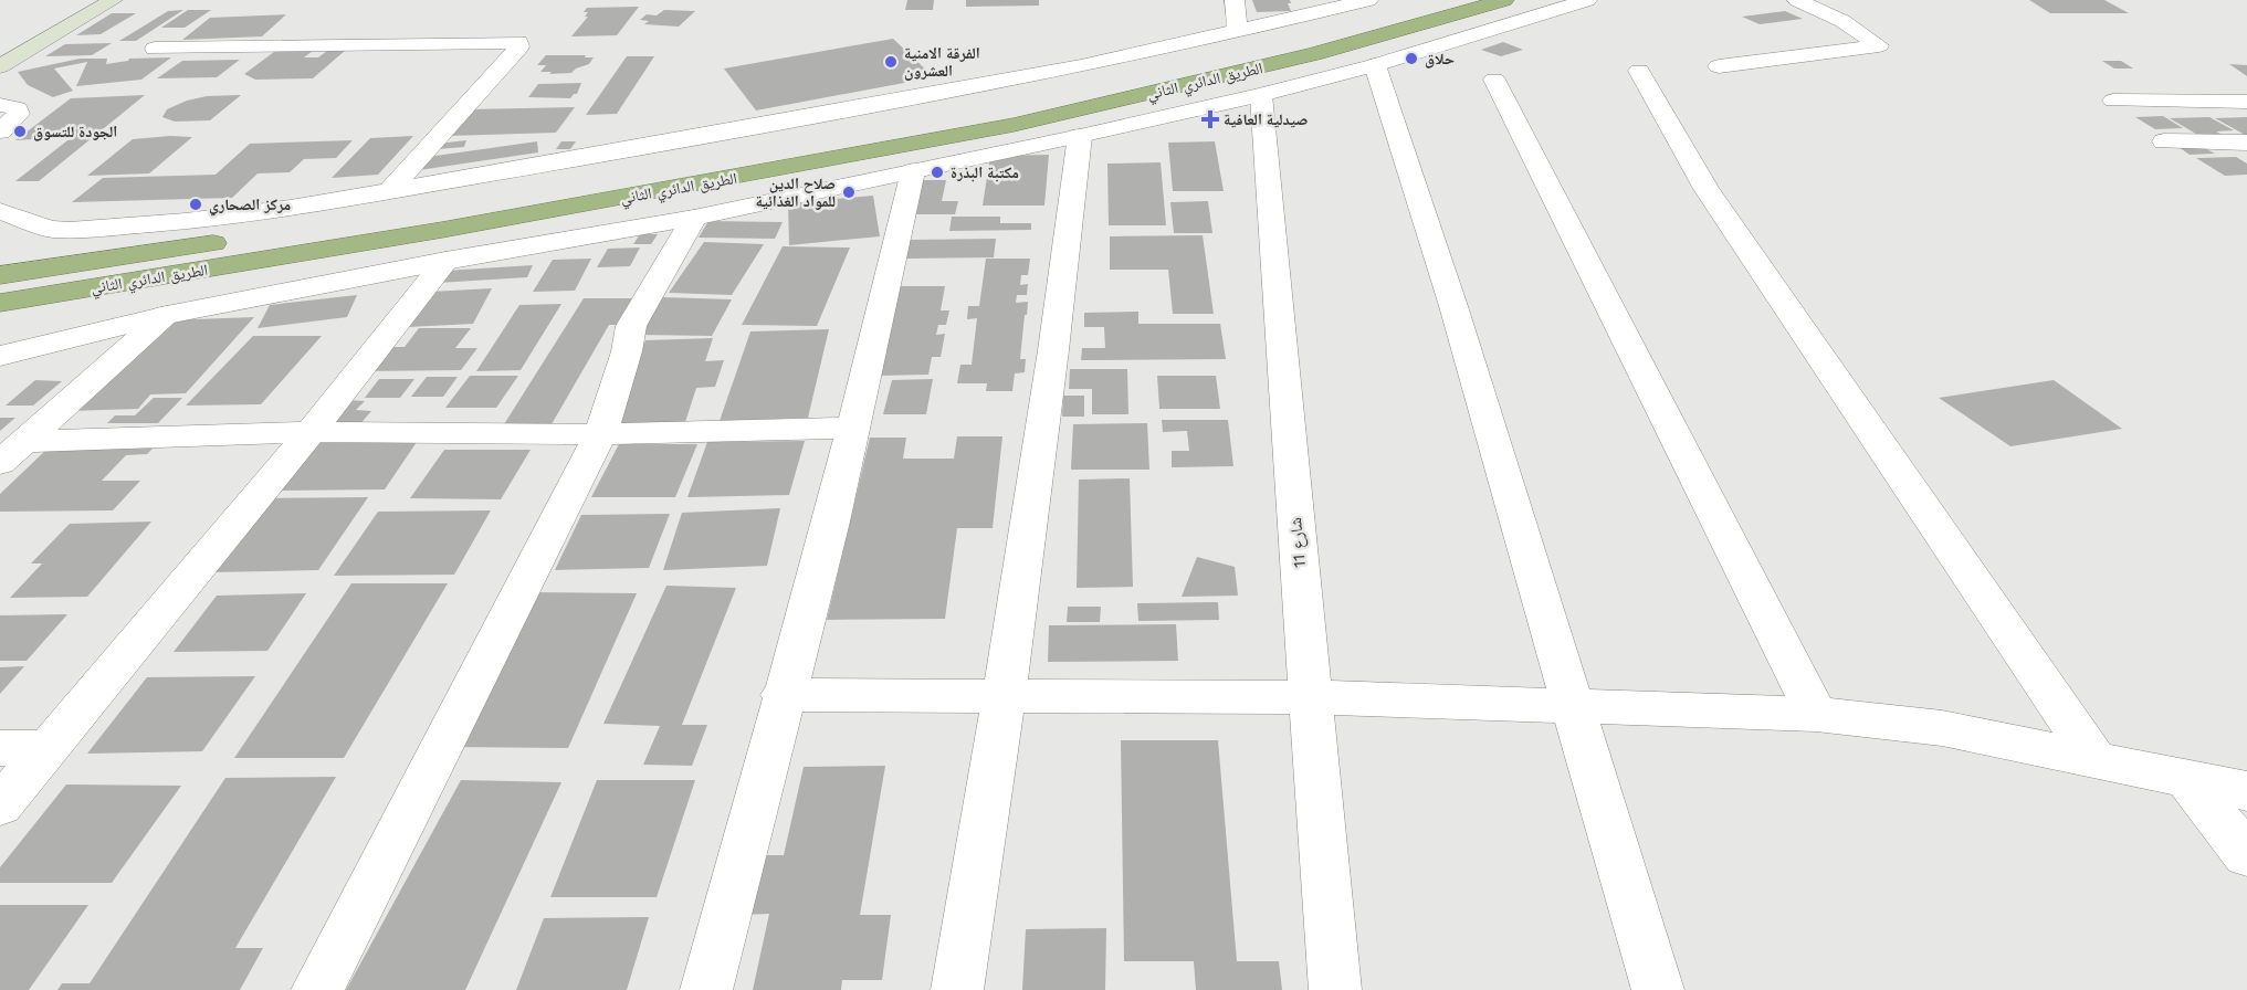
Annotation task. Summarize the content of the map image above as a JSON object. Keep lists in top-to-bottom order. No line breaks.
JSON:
{"streets":{"highway":["الطريق الدائري الثاني"],"street":["شارع 11"]},"places":{"other":["حلاق","الفرقة الامنية العشرون","الجودة للتسوق","مكتبة البذرة","صلاح الدين للمواد الغذائية","مركز الصحاري"],"health":["صيدلية العافية"]}}
